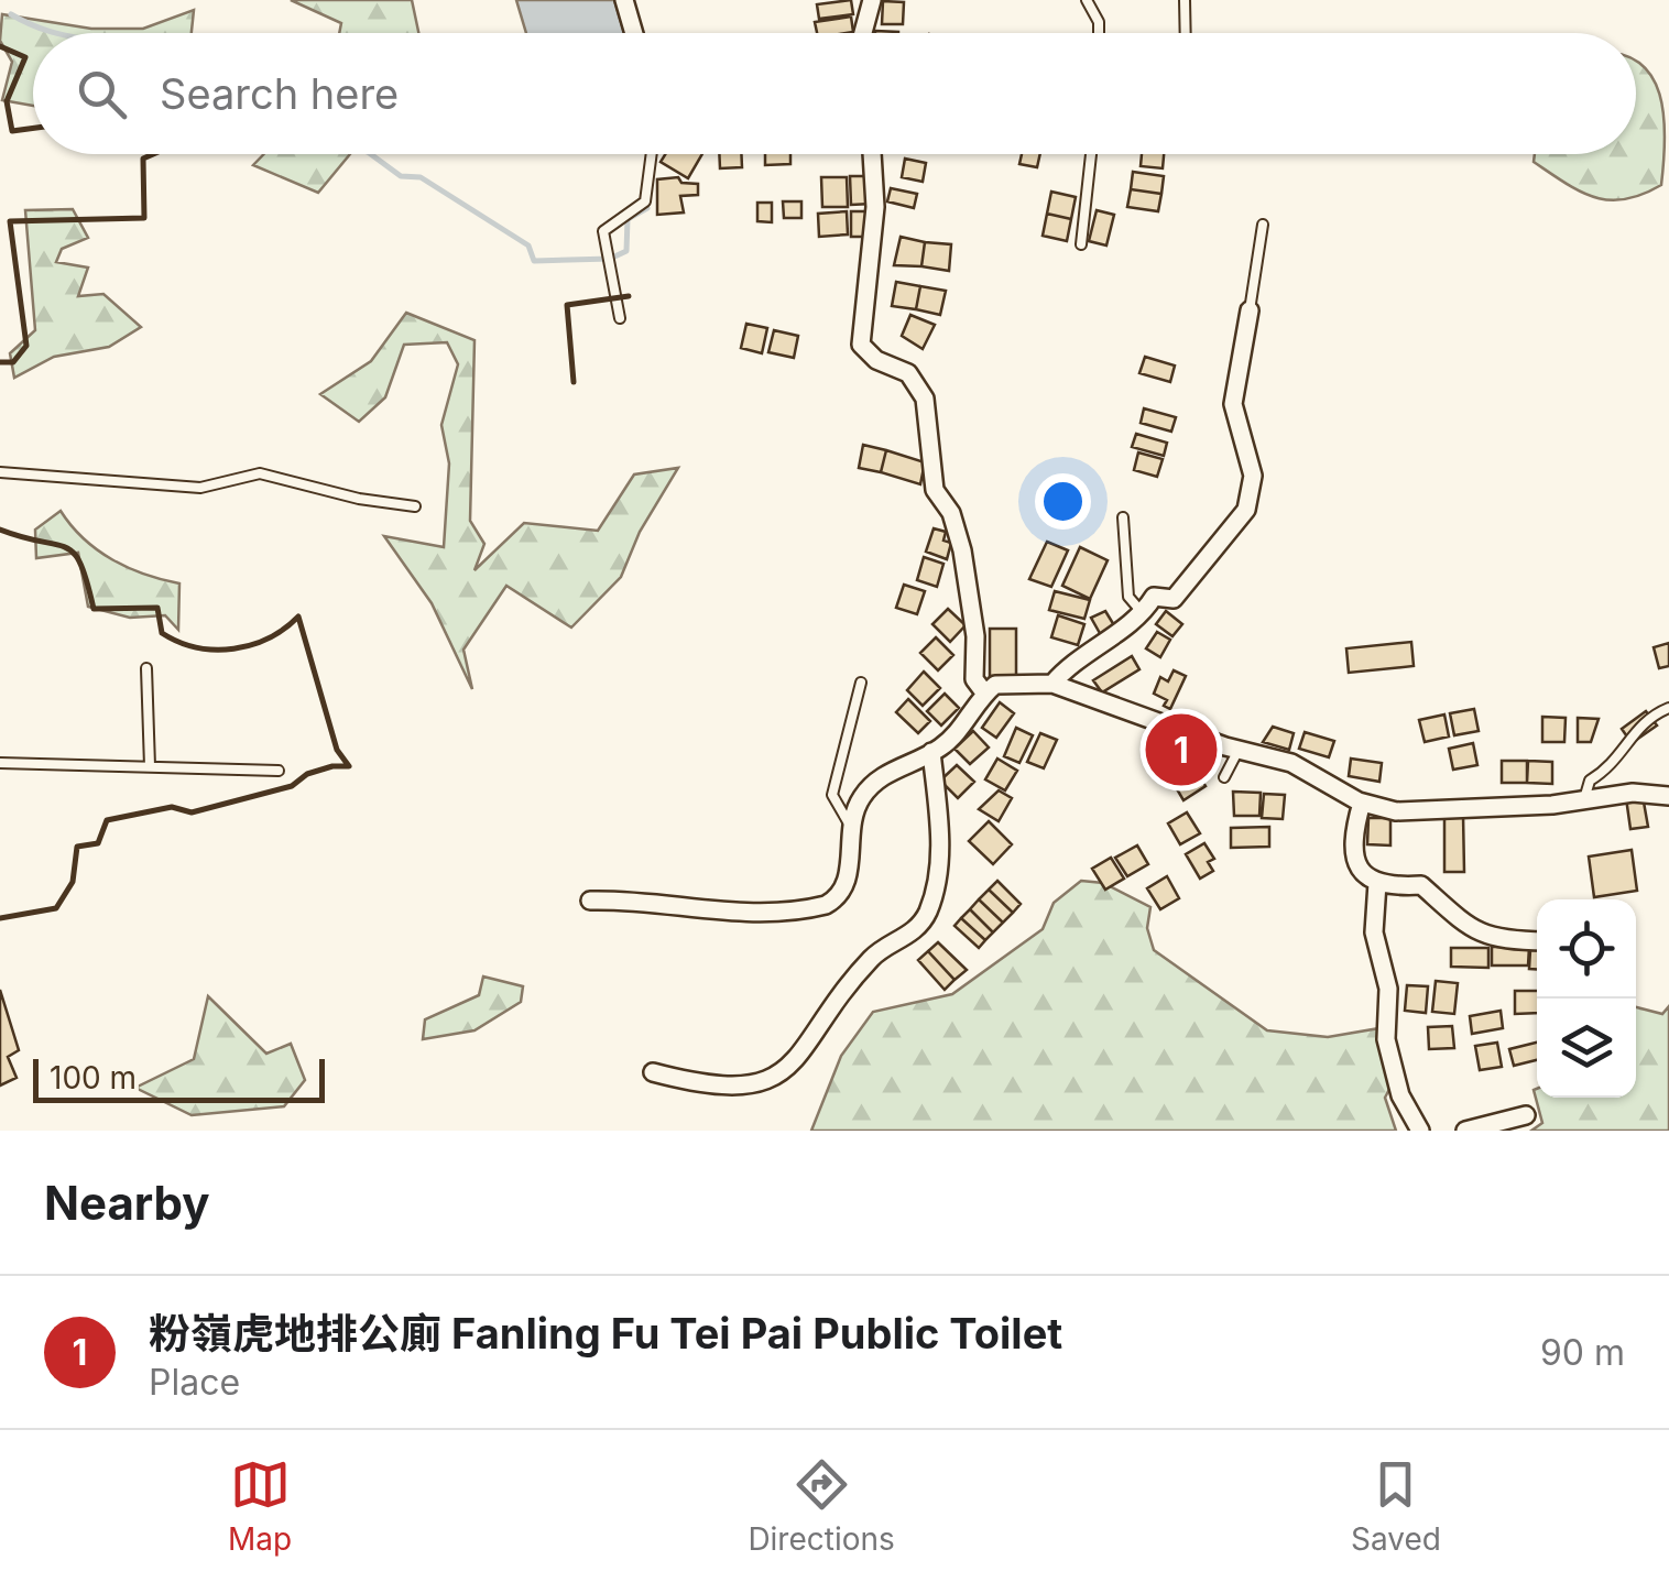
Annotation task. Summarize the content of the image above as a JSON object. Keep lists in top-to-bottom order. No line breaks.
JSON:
{"scale_bar":"100 m","page":{"search":"Search here","pins":"1","scale":"100 m","heading":"Nearby","list":[{"mark":"1","name":"粉嶺虎地排公廁 Fanling Fu Tei Pai Public Toilet","note":"Place","value":"90 m"}],"nav":["Map","Directions","Saved"]}}
